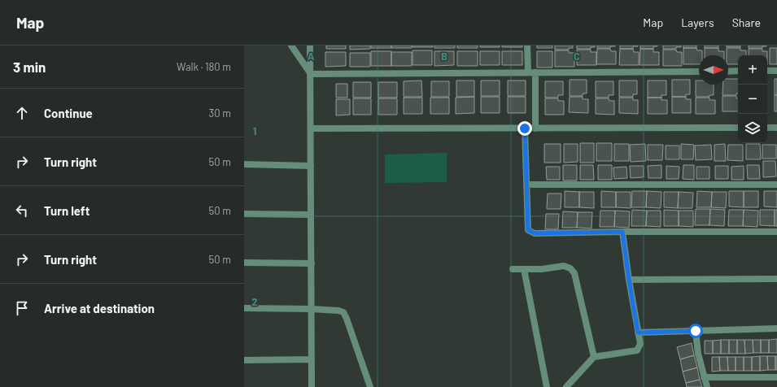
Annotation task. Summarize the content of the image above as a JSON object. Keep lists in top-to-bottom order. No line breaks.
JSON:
{"north":"right","page":{"header":"Map","nav":["Map","Layers","Share"],"heading":["3 min","Walk · 180 m"],"map_buttons":["+","−"],"list":[["Continue","30 m"],["Turn right","50 m"],["Turn left","50 m"],["Turn right","50 m"],"Arrive at destination"]},"grid":{"columns":["A","B","C"],"rows":["1","2"]}}
